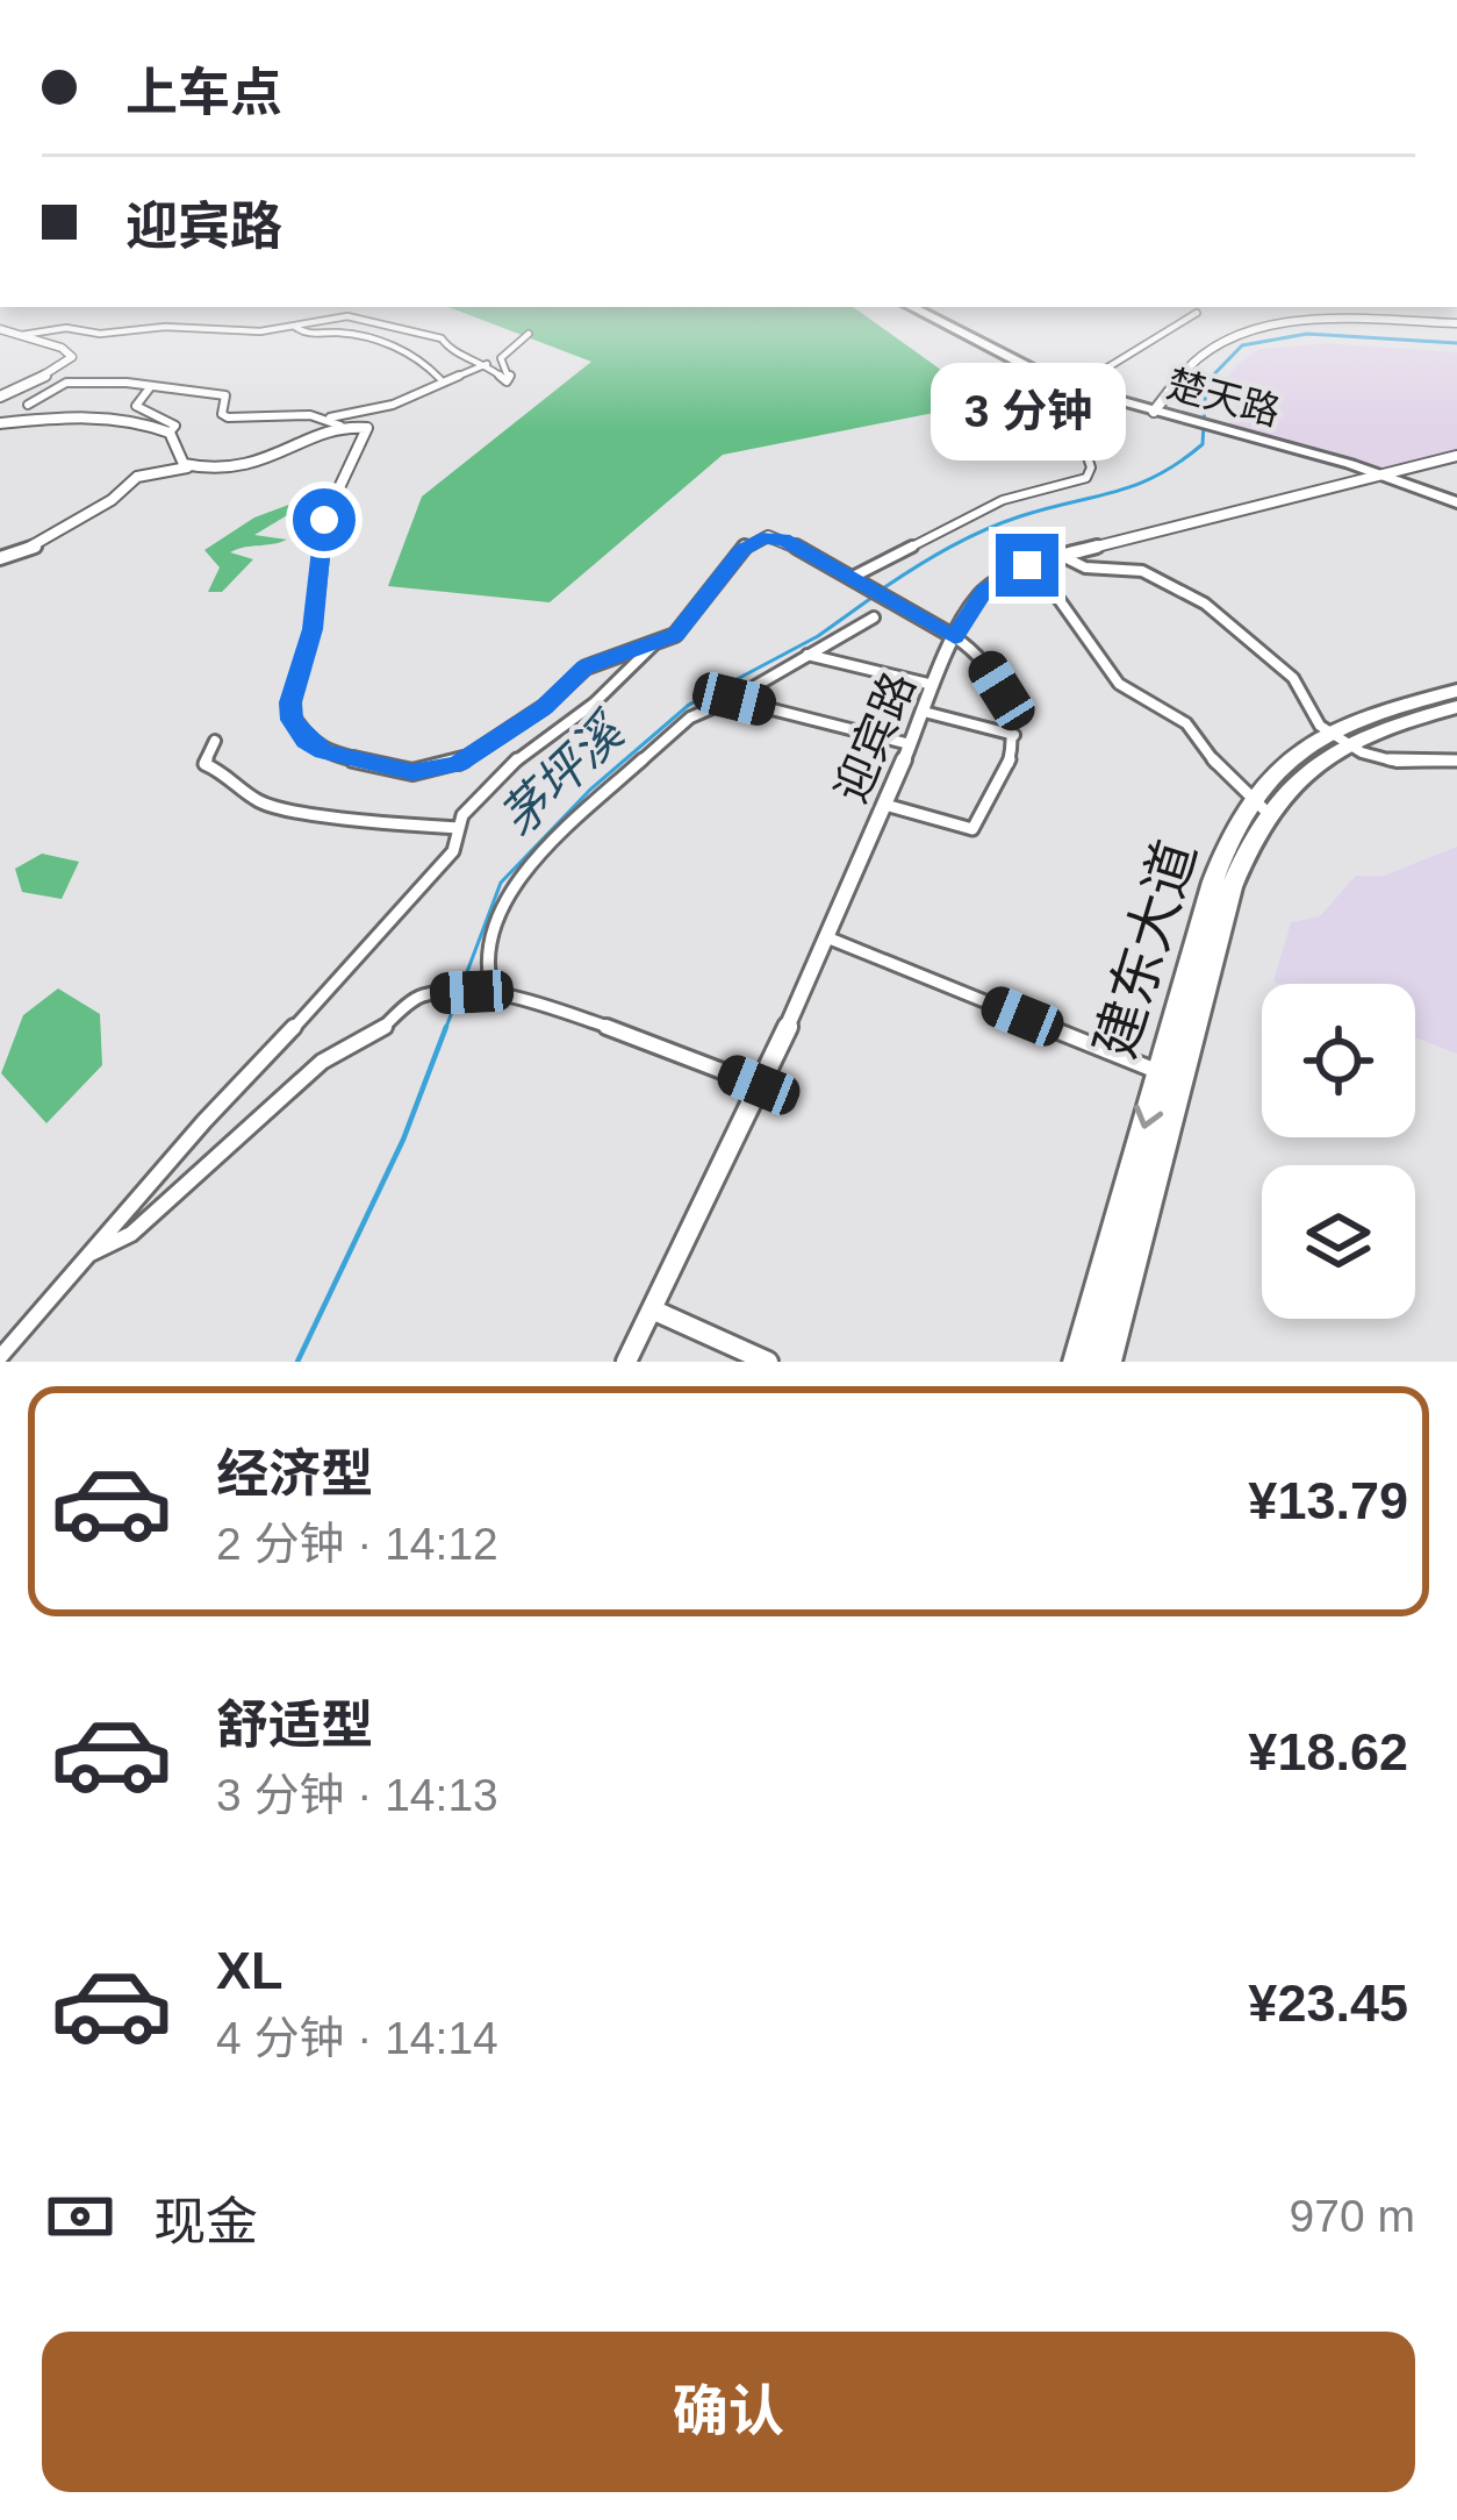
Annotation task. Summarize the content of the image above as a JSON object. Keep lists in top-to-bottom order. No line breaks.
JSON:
{"streets":{"highway":["楚天路","建东大道"],"street":["迎宾路"]},"crossings":[["楚天路","迎宾路"]],"water":["茅坪溪"],"page":{"banner":["上车点","迎宾路"],"bubble":"3 分钟","list":[{"name":"经济型","note":"2 分钟 · 14:12","value":"¥13.79"},{"name":"舒适型","note":"3 分钟 · 14:13","value":"¥18.62"},{"name":"XL","note":"4 分钟 · 14:14","value":"¥23.45"}],"pay":["现金","970 m"],"buttons":"确认"}}
